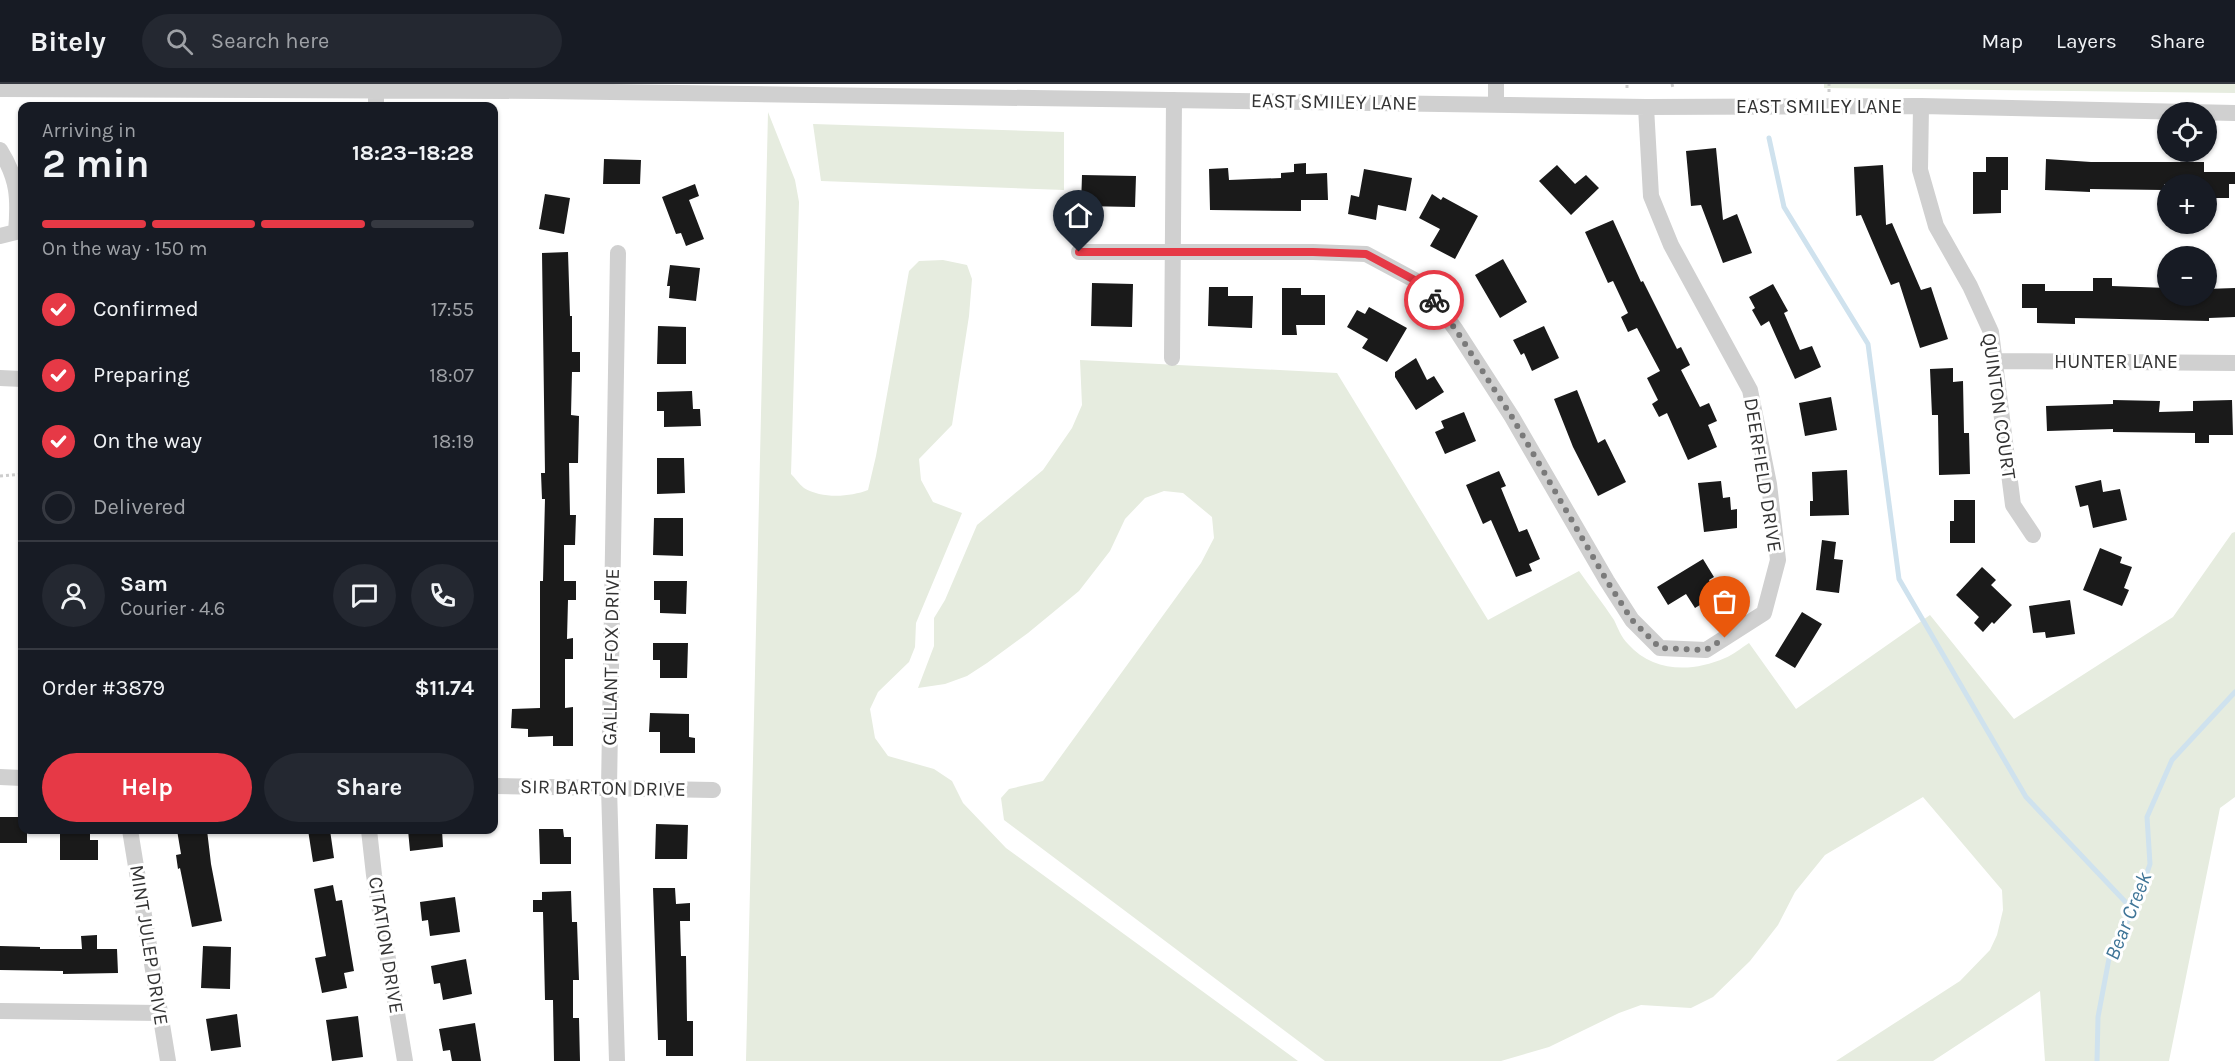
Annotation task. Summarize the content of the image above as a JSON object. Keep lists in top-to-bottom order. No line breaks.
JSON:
{"streets":{"street":["EAST SMILEY LANE","HUNTER LANE","QUINTON COURT","DEERFIELD DRIVE","GALLANT FOX DRIVE","SIR BARTON DRIVE","MINT JULEP DRIVE","CITATION DRIVE"]},"crossings":[["EAST SMILEY LANE","QUINTON COURT"],["EAST SMILEY LANE","DEERFIELD DRIVE"],["HUNTER LANE","QUINTON COURT"],["GALLANT FOX DRIVE","SIR BARTON DRIVE"]],"water":["Bear Creek"],"page":{"header":"Bitely","search":"Search here","nav":["Map","Layers","Share"],"map_buttons":["+","−"],"heading":["2 min","Arriving in","18:23–18:28"],"panel":["Sam","Courier · 4.6","Order #3879","$11.74"],"bar":"On the way · 150 m","list":[["Confirmed","17:55"],["Preparing","18:07"],["On the way","18:19"],"Delivered"],"buttons":["Help","Share"]}}
